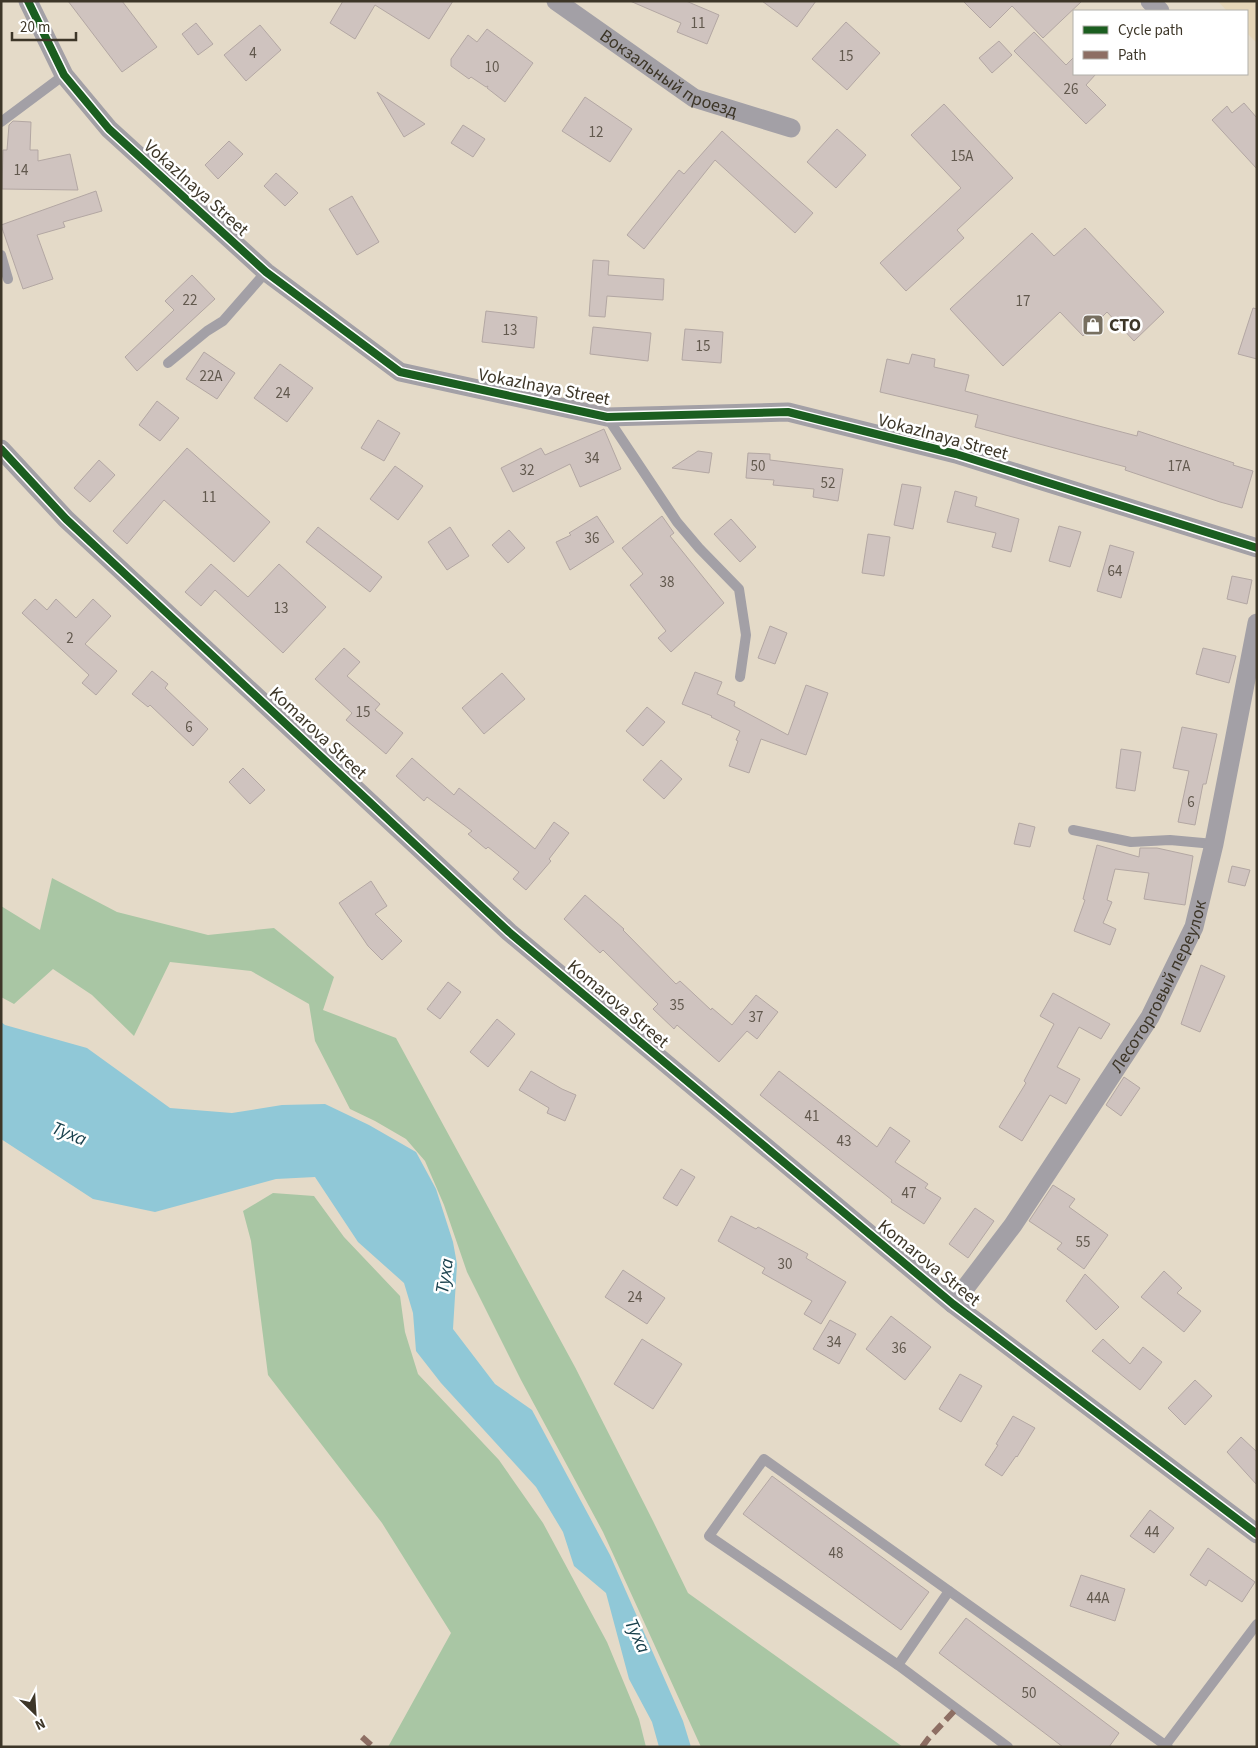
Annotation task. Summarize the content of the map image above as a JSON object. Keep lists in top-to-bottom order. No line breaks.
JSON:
{"streets":{"street":["Вокзальный проезд","Vokazlnaya Street","Komarova Street","Лесоторговый переулок"]},"crossings":[["Komarova Street","Лесоторговый переулок"]],"water":["Туха"],"places":{"shop":["СТО"]},"house_numbers":["11","4","15","10","26","12","15А","14","22","17","13","15","22А","24","34","50","17А","32","52","11","36","64","38","13","2","15","6","6","35","37","41","43","47","55","30","24","34","36","44","48","44А","50"],"legend":["Cycle path","Path"],"scale_bar":"20 m","north":"bottom right"}
